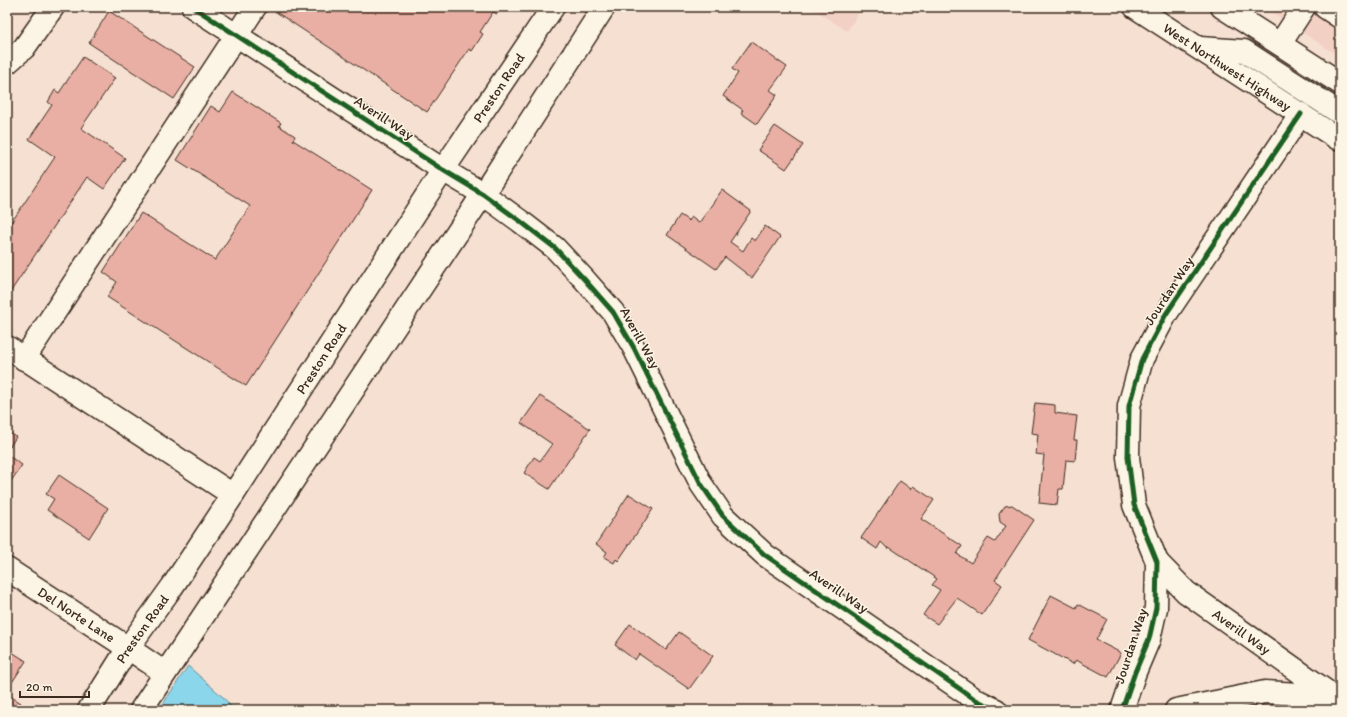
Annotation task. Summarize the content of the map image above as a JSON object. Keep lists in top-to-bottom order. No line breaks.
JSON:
{"streets":{"street":["West Northwest Highway","Preston Road","Averill Way","Jourdan Way","Del Norte Lane"]},"crossings":[["West Northwest Highway","Jourdan Way"],["Preston Road","Averill Way"],["Preston Road","Del Norte Lane"],["Averill Way","Jourdan Way"]],"scale_bar":"20 m"}
